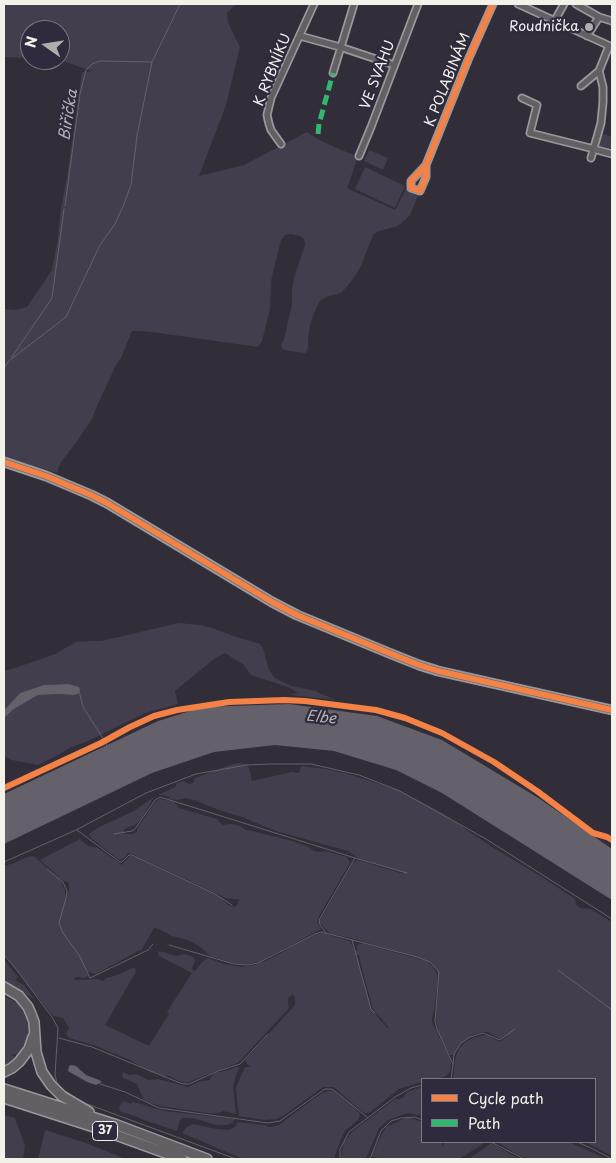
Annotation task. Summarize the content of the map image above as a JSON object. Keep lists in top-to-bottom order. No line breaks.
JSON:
{"streets":{"main road":["37"],"street":["K RYBNÍKU","VE SVAHU","K POLABINÁM"]},"water":["Biřička","Elbe"],"places":["Roudnička"],"legend":["Cycle path","Path"],"north":"left"}
